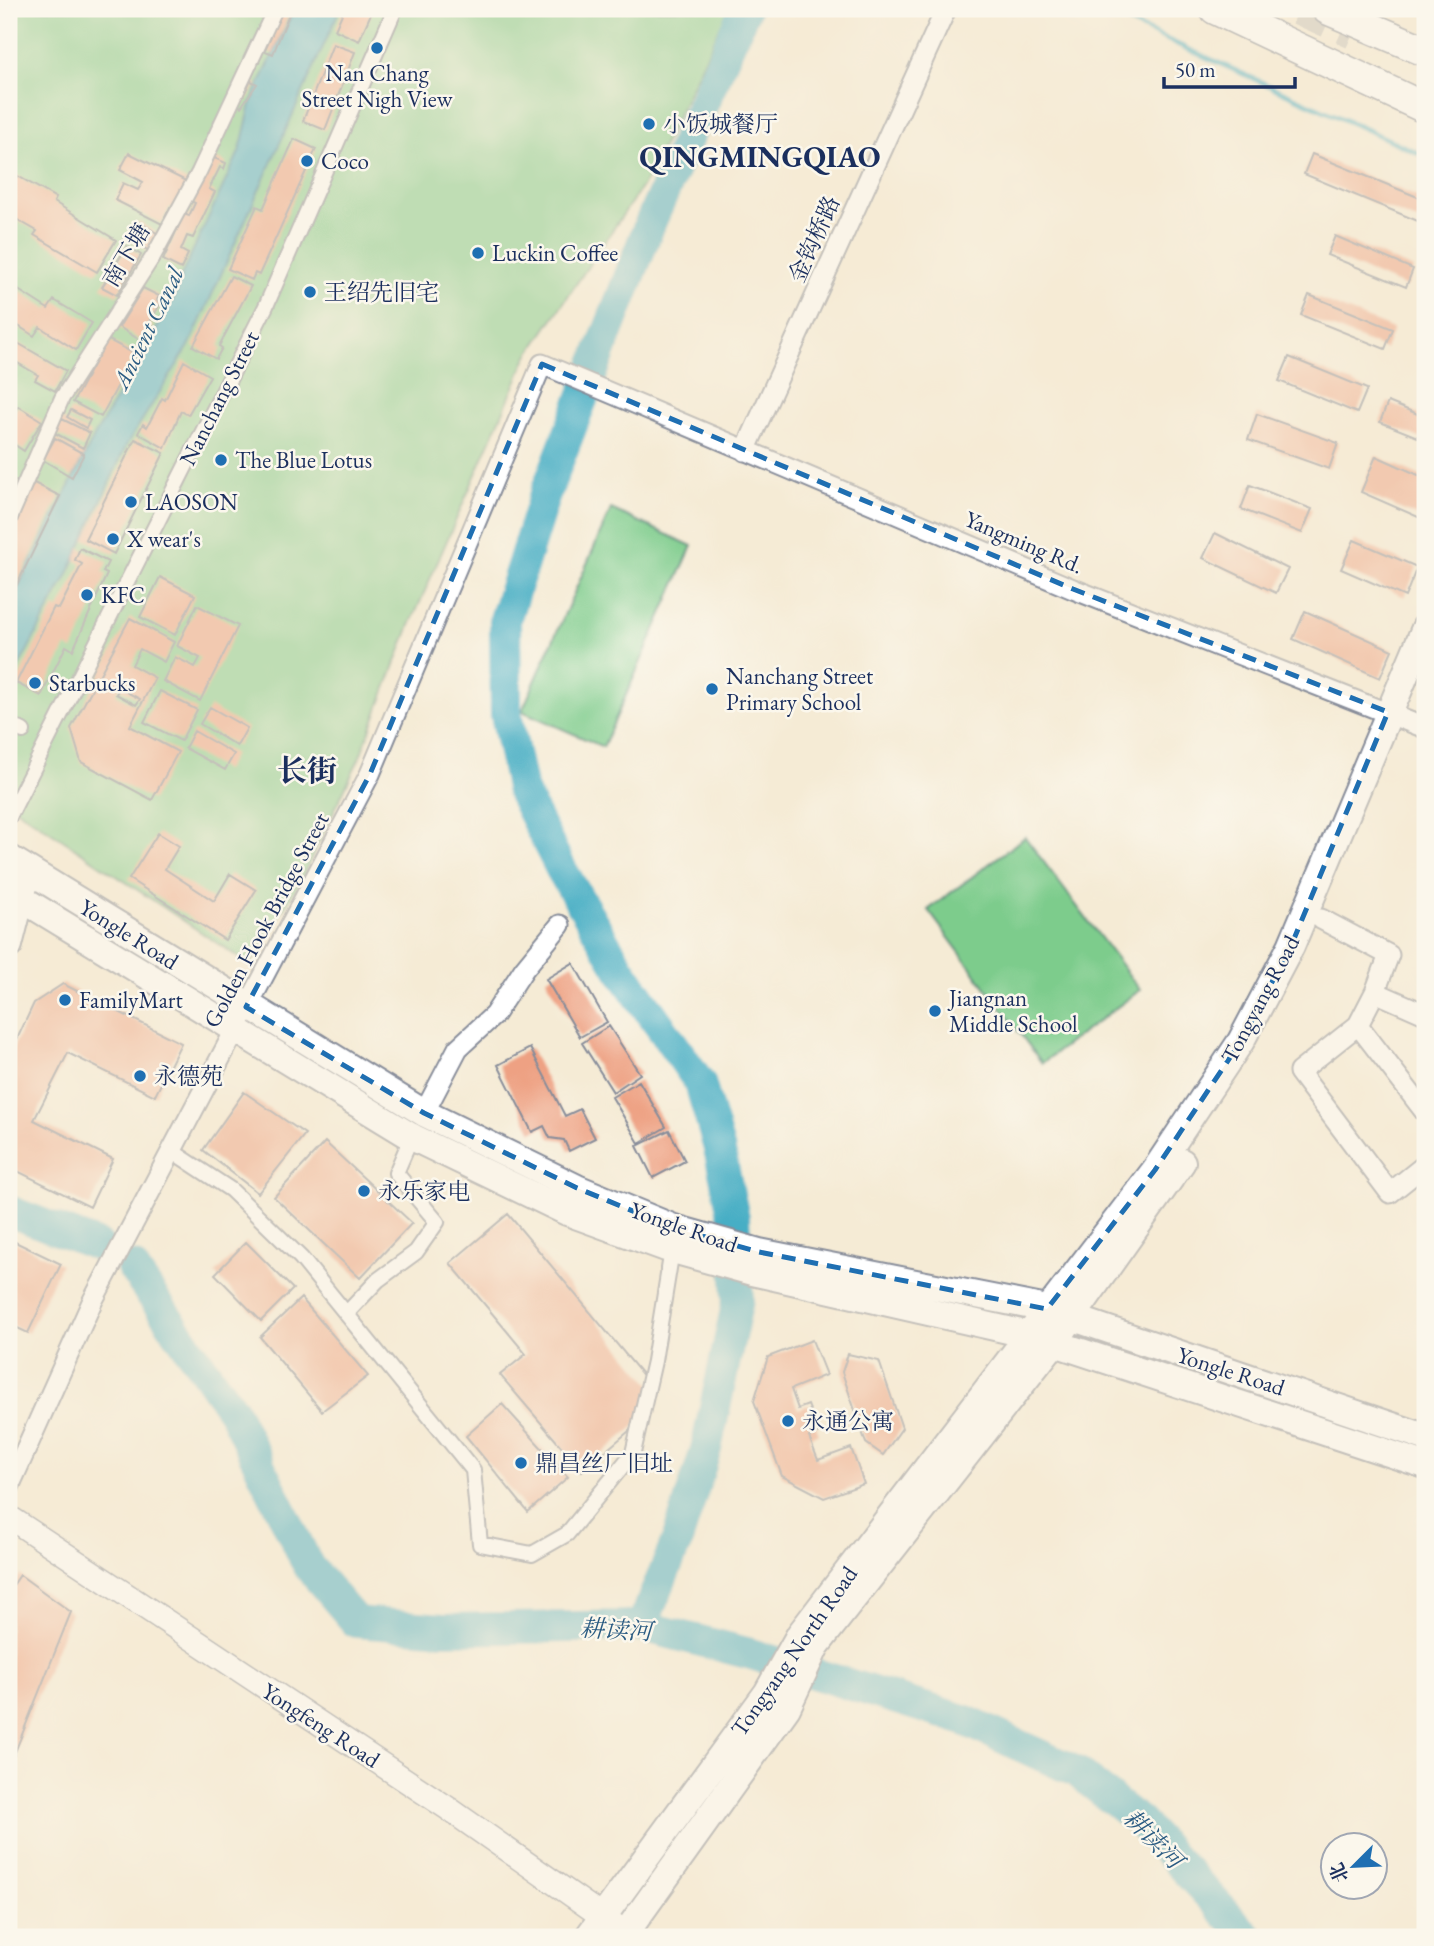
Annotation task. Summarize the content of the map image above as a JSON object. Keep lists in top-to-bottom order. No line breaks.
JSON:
{"streets":{"main road":["Yongle Road","Tongyang Road","Tongyang North Road"],"street":["金钩桥路","南下塘","Nanchang Street","Yangming Rd.","Golden Hook Bridge Street","Yongfeng Road"]},"crossings":[["金钩桥路","Yangming Rd."],["Yangming Rd.","Golden Hook Bridge Street"],["Yangming Rd.","Tongyang Road"],["Golden Hook Bridge Street","Yongle Road"],["Yongle Road","Tongyang Road"],["Yongle Road","Tongyang North Road"],["Tongyang Road","Tongyang North Road"],["Tongyang North Road","Yongfeng Road"]],"districts":["QINGMINGQIAO","长街"],"water":["Ancient Canal","耕读河"],"places":["Nan Chang Street Nigh View","小饭城餐厅","Coco","Luckin Coffee","王绍先旧宅","The Blue Lotus","LAOSON","X wear's","KFC","Starbucks","Nanchang Street Primary School","FamilyMart","Jiangnan Middle School","永德苑","永乐家电","永通公寓","鼎昌丝厂旧址"],"scale_bar":"50 m","north":"bottom left"}
